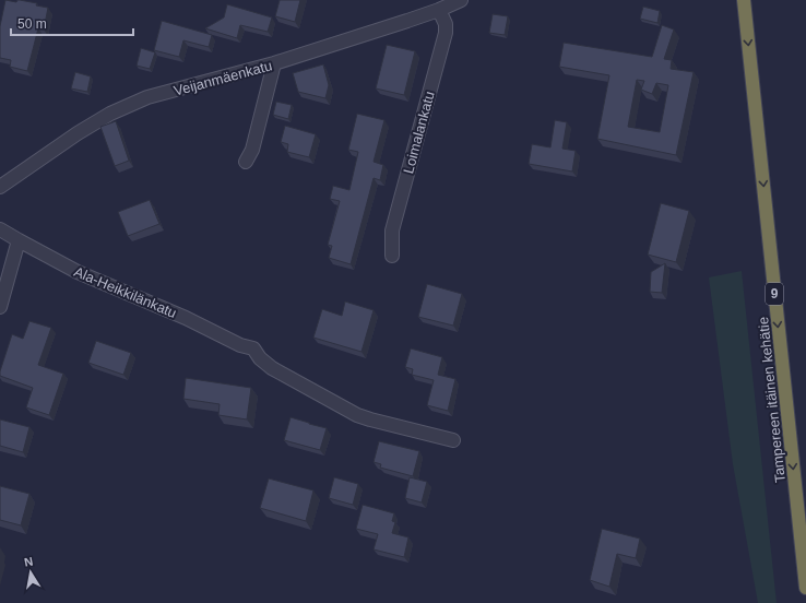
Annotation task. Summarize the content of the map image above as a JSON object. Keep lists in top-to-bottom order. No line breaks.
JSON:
{"streets":{"highway":["9","Tampereen itäinen kehätie"],"street":["Veijanmäenkatu","Loimalankatu","Ala-Heikkilänkatu"]},"crossings":[["Veijanmäenkatu","Loimalankatu"]],"one_way":["Tampereen itäinen kehätie"],"scale_bar":"50 m","north":"top"}
